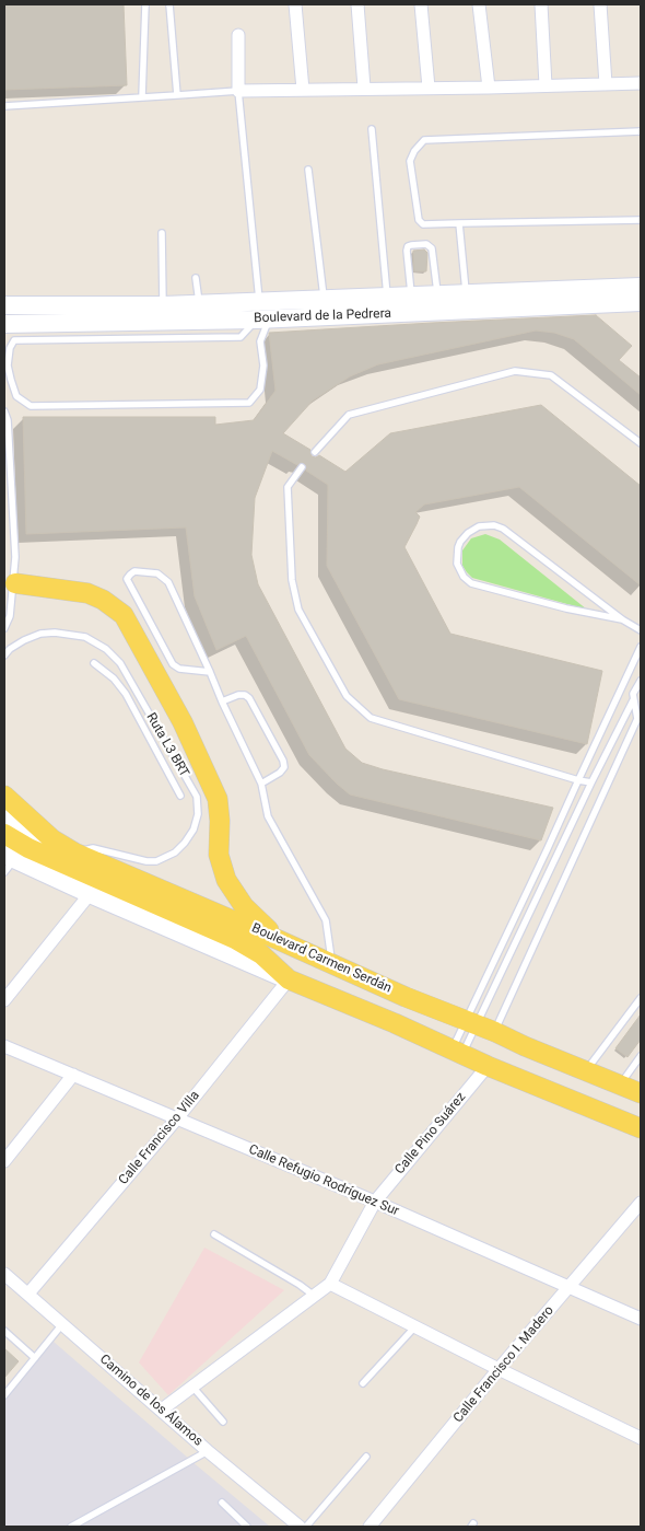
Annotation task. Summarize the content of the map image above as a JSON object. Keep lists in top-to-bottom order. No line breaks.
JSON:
{"streets":{"main road":["Boulevard Carmen Serdán"],"street":["Boulevard de la Pedrera","Calle Pino Suárez","Calle Francisco Villa","Calle Refugio Rodríguez Sur","Calle Francisco I. Madero","Camino de los Álamos"],"lane":["Ruta L3 BRT"]},"crossings":[["Ruta L3 BRT","Boulevard Carmen Serdán"],["Calle Pino Suárez","Calle Refugio Rodríguez Sur"],["Calle Francisco Villa","Calle Refugio Rodríguez Sur"],["Calle Francisco Villa","Camino de los Álamos"],["Calle Refugio Rodríguez Sur","Calle Francisco I. Madero"]]}
